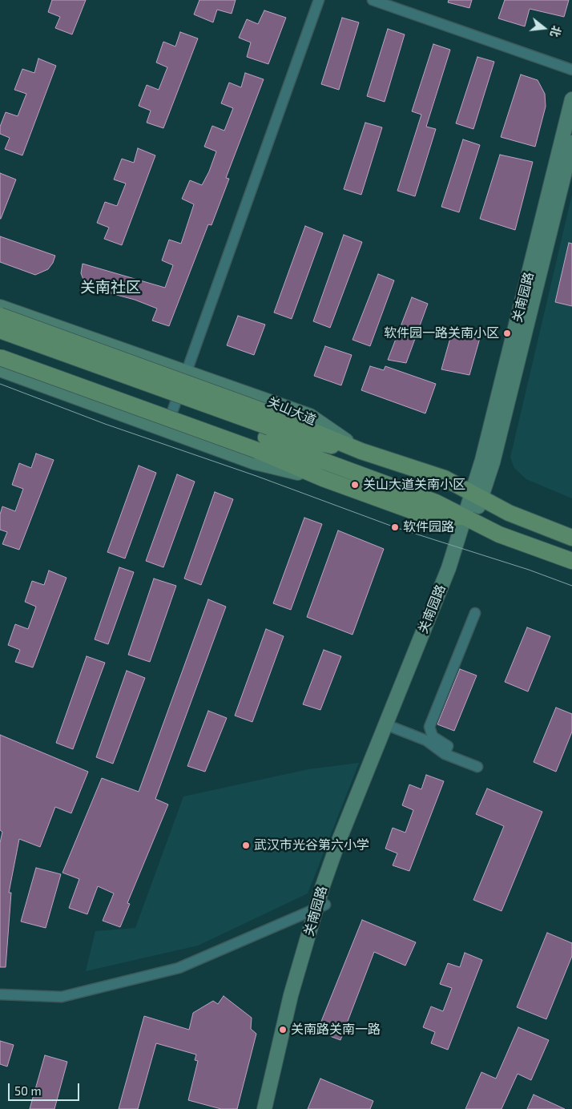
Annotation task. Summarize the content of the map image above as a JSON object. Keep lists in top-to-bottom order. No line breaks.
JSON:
{"streets":{"main road":["关南园路","关山大道"]},"crossings":[["关南园路","关山大道"]],"districts":["关南社区"],"places":["软件园一路关南小区","关山大道关南小区","软件园路","武汉市光谷第六小学","关南路关南一路"],"scale_bar":"50 m","north":"right"}
